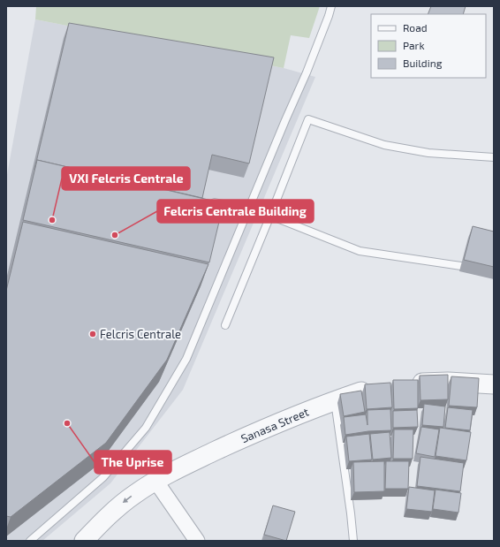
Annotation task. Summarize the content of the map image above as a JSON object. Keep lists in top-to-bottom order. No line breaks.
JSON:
{"streets":{"street":["Sanasa Street"]},"places":["VXI Felcris Centrale","Felcris Centrale Building","Felcris Centrale","The Uprise"],"legend":["Road","Park","Building"]}
